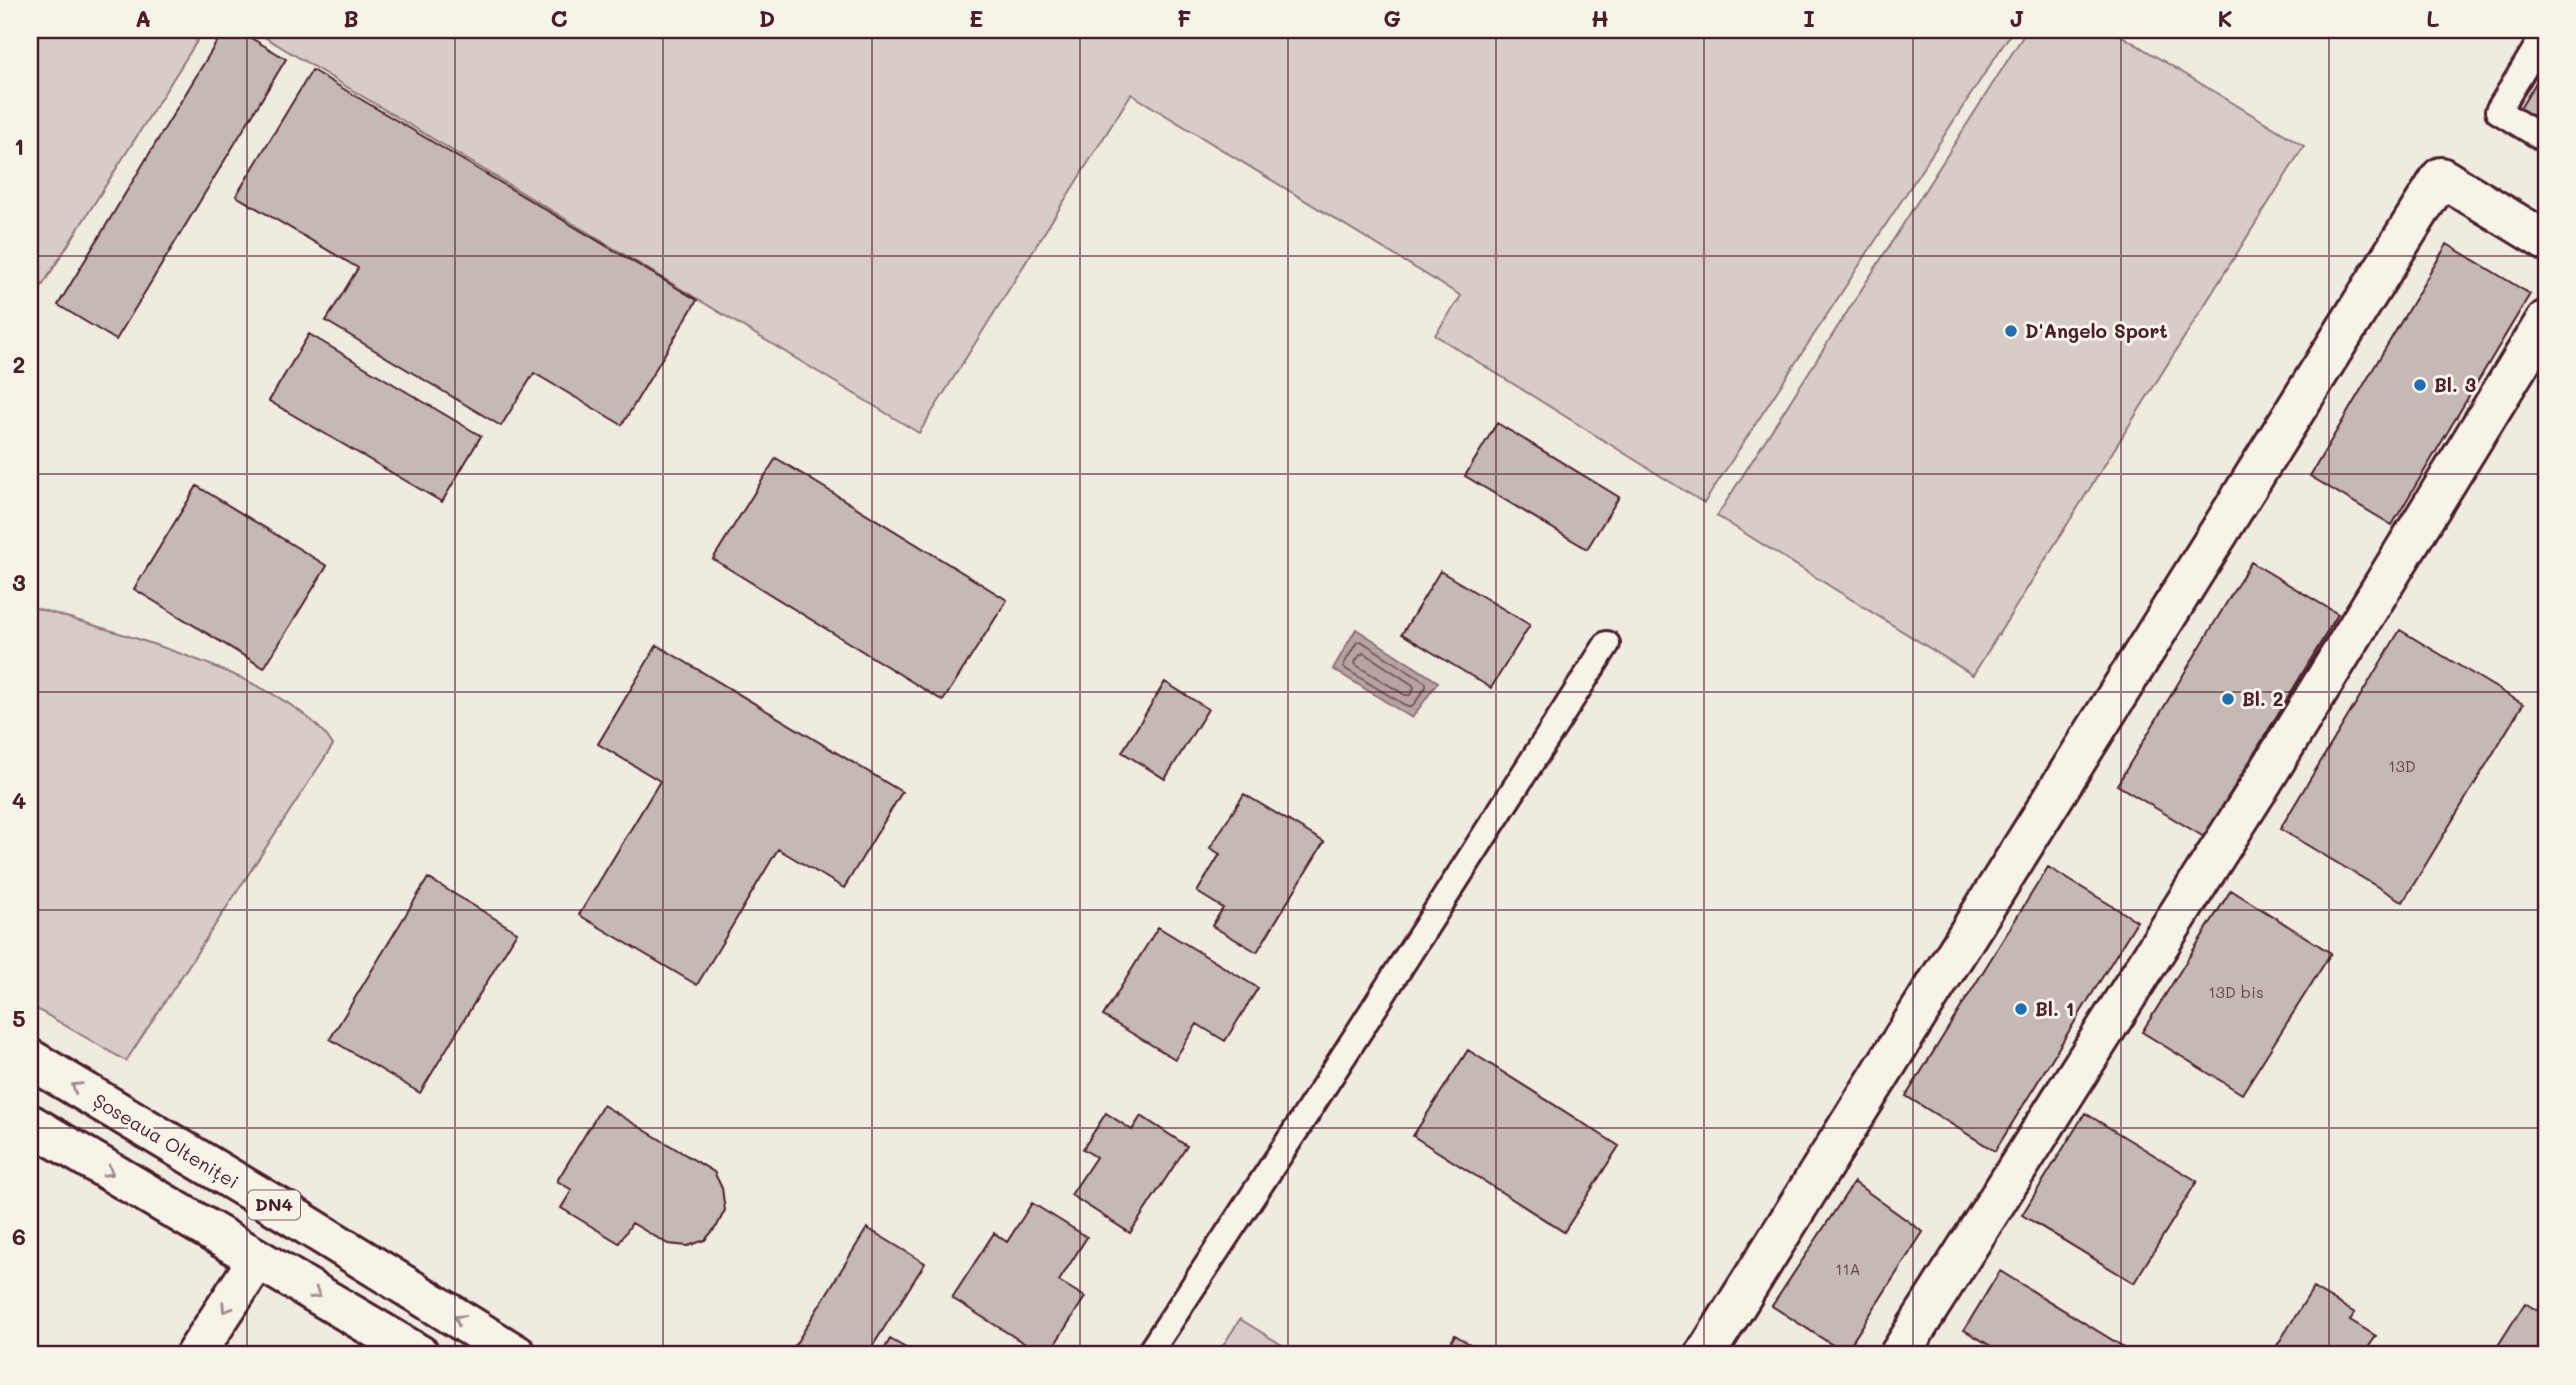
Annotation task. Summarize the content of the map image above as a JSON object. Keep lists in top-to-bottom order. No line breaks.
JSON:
{"streets":{"street":["Șoseaua Olteniței","DN4"]},"places":["D'Angelo Sport","Bl. 3","Bl. 2","Bl. 1"],"house_numbers":["13D","13D bis","11A"],"grid":{"columns":["A","B","C","D","E","F","G","H","I","J","K","L"],"rows":["1","2","3","4","5","6"]}}
